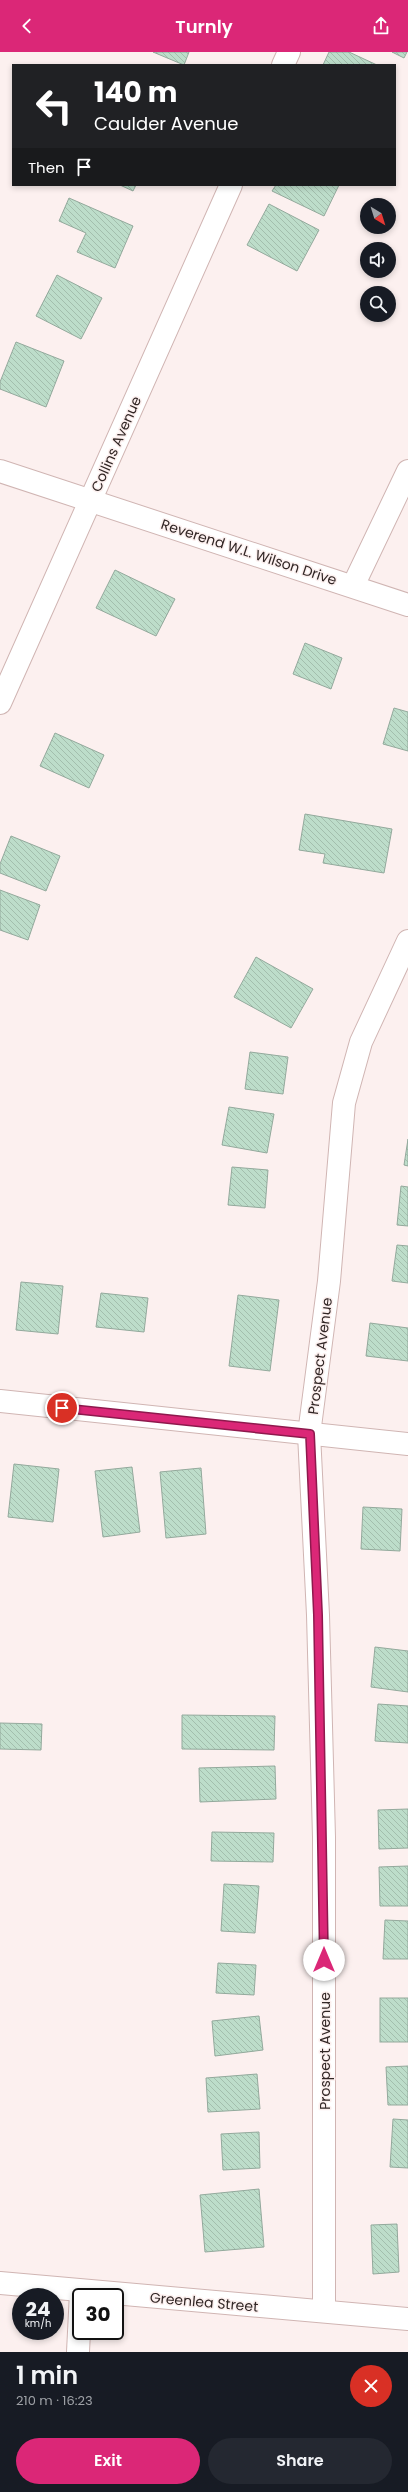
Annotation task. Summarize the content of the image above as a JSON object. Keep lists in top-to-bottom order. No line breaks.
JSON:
{"streets":{"street":["Collins Avenue","Reverend W.L. Wilson Drive","Prospect Avenue","Greenlea Street"]},"crossings":[["Collins Avenue","Reverend W.L. Wilson Drive"],["Prospect Avenue","Greenlea Street"]],"north":"bottom right","page":{"header":"Turnly","turn":["140 m","Caulder Avenue"],"then":"Then","speed":"24 km/h","limit":"30","heading":["1 min","210 m · 16:23"],"buttons":["Exit","Share"]}}
